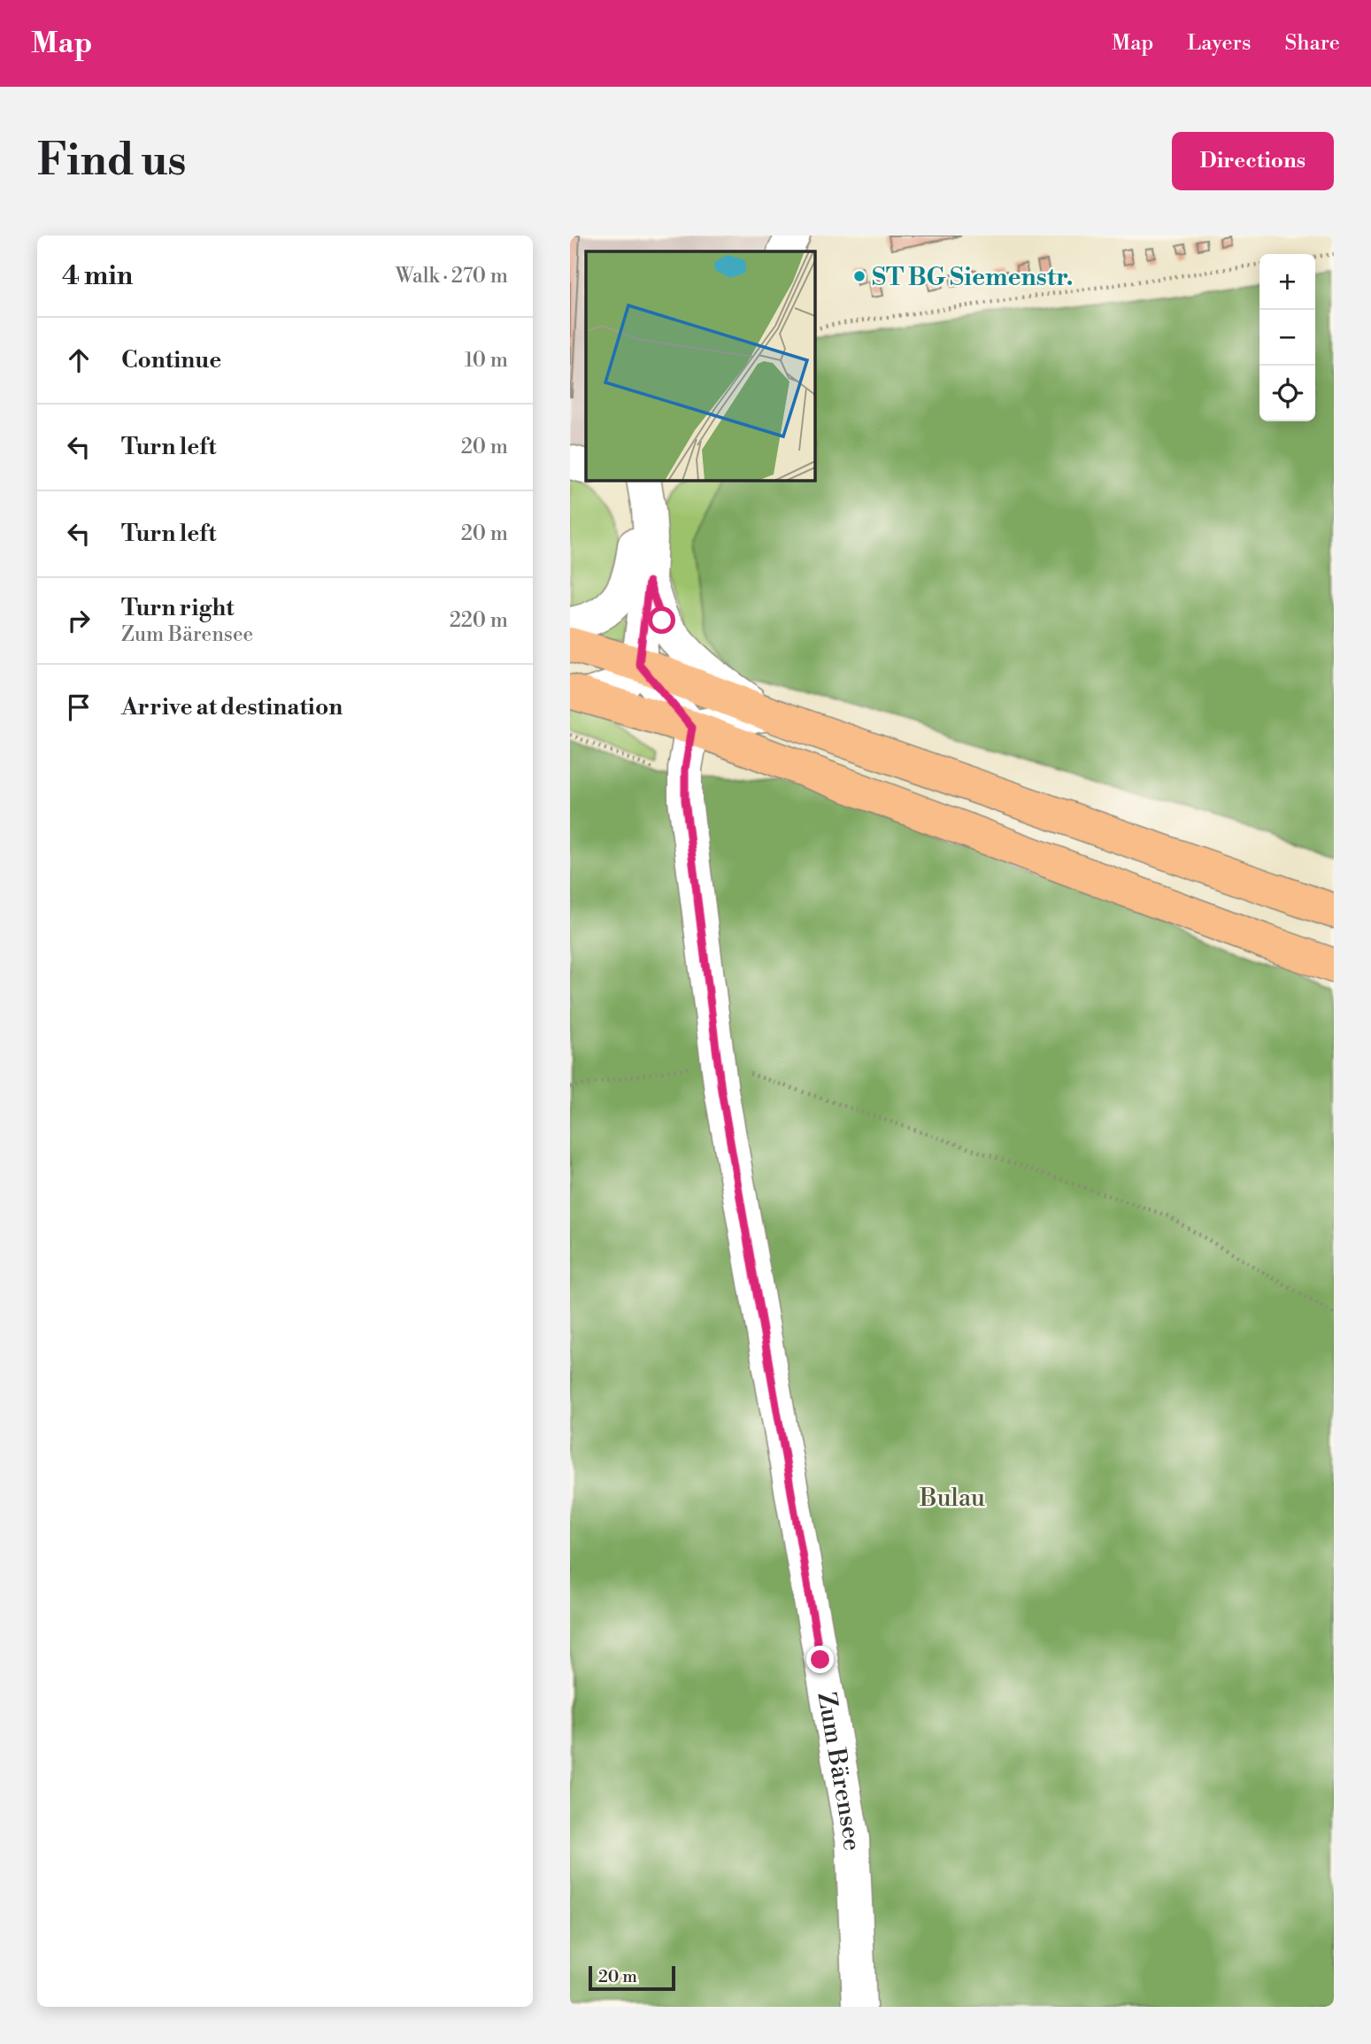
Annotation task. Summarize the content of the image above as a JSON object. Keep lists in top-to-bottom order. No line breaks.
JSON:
{"streets":{"street":["Zum Bärensee"]},"parks":["Bulau"],"places":["ST BG Siemenstr."],"scale_bar":"20 m","page":{"header":"Map","nav":["Map","Layers","Share"],"buttons":"Directions","title":"Find us","heading":["4 min","Walk · 270 m"],"map_buttons":["+","−"],"list":[["Continue","10 m"],["Turn left","20 m"],["Turn left","20 m"],["Turn right","Zum Bärensee","220 m"],"Arrive at destination"],"scale":"20 m"}}
